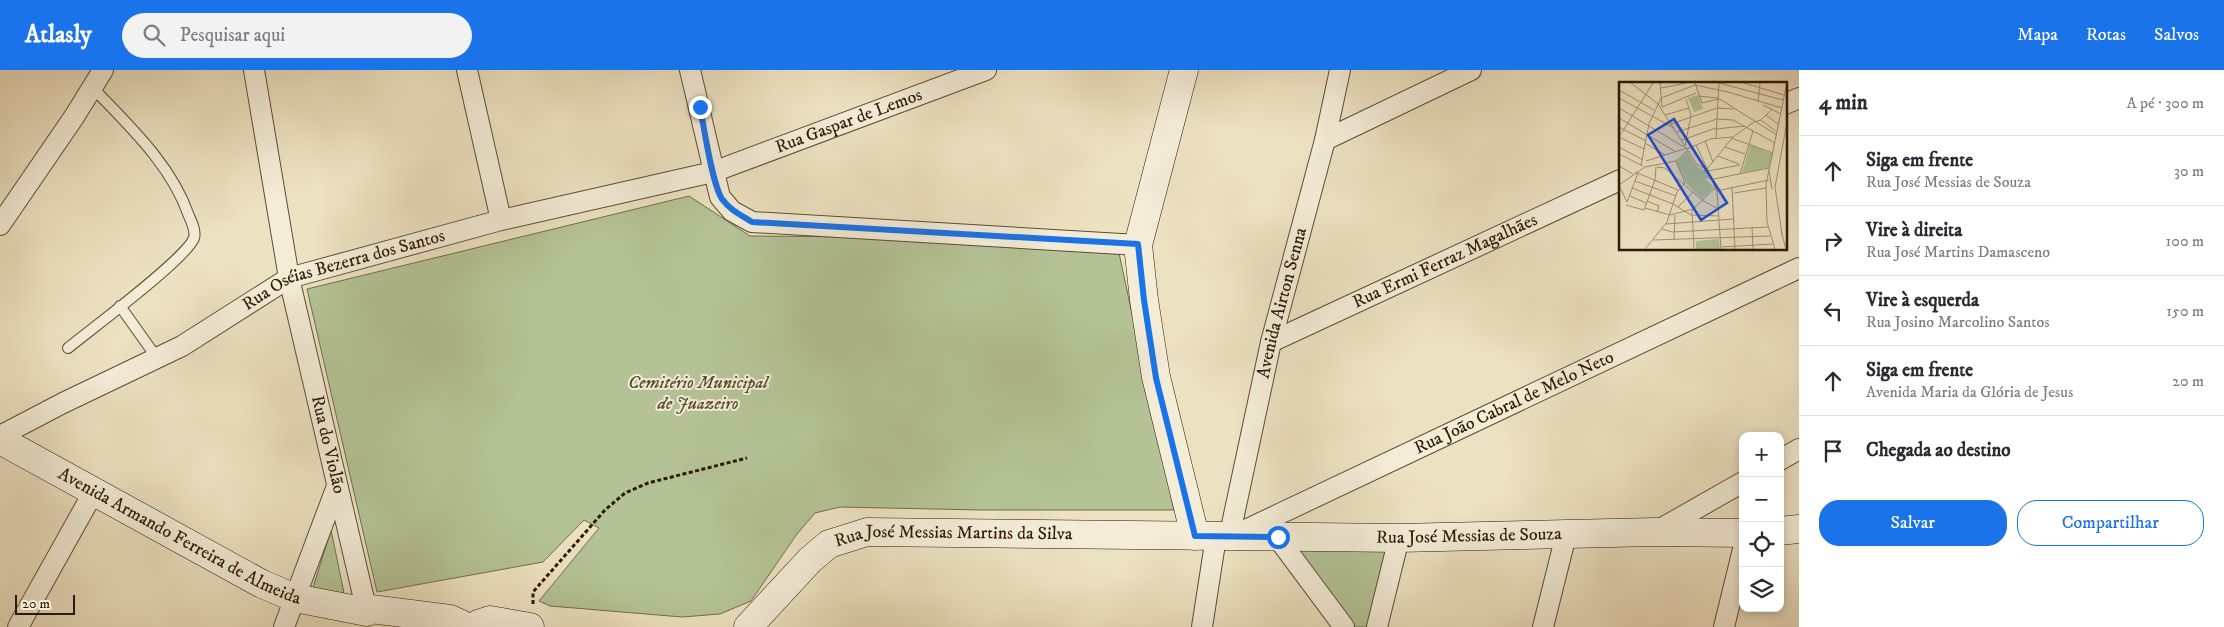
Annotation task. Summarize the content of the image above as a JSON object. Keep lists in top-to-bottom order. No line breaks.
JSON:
{"streets":{"street":["Rua Gaspar de Lemos","Rua Ermi Ferraz Magalhães","Rua Oséias Bezerra dos Santos","Avenida Airton Senna","Rua João Cabral de Melo Neto","Rua do Violão","Avenida Armando Ferreira de Almeida","Rua José Messias de Souza","Rua José Messias Martins da Silva"]},"crossings":[["Rua Gaspar de Lemos","Rua Oséias Bezerra dos Santos"],["Rua Ermi Ferraz Magalhães","Avenida Airton Senna"],["Rua Oséias Bezerra dos Santos","Rua do Violão"],["Rua Oséias Bezerra dos Santos","Avenida Armando Ferreira de Almeida"],["Avenida Airton Senna","Rua João Cabral de Melo Neto"],["Avenida Airton Senna","Rua José Messias de Souza"],["Avenida Airton Senna","Rua José Messias Martins da Silva"],["Rua João Cabral de Melo Neto","Rua José Messias de Souza"],["Rua João Cabral de Melo Neto","Rua José Messias Martins da Silva"],["Rua do Violão","Avenida Armando Ferreira de Almeida"],["Rua José Messias de Souza","Rua José Messias Martins da Silva"]],"parks":["Cemitério Municipal de Juazeiro"],"scale_bar":"20 m","page":{"header":"Atlasly","search":"Pesquisar aqui","nav":["Mapa","Rotas","Salvos"],"heading":["4 min","A pé · 300 m"],"list":[["Siga em frente","Rua José Messias de Souza","30 m"],["Vire à direita","Rua José Martins Damasceno","100 m"],["Vire à esquerda","Rua Josino Marcolino Santos","150 m"],["Siga em frente","Avenida Maria da Glória de Jesus","20 m"],"Chegada ao destino"],"map_buttons":["+","−"],"buttons":["Salvar","Compartilhar"],"scale":"20 m"}}
